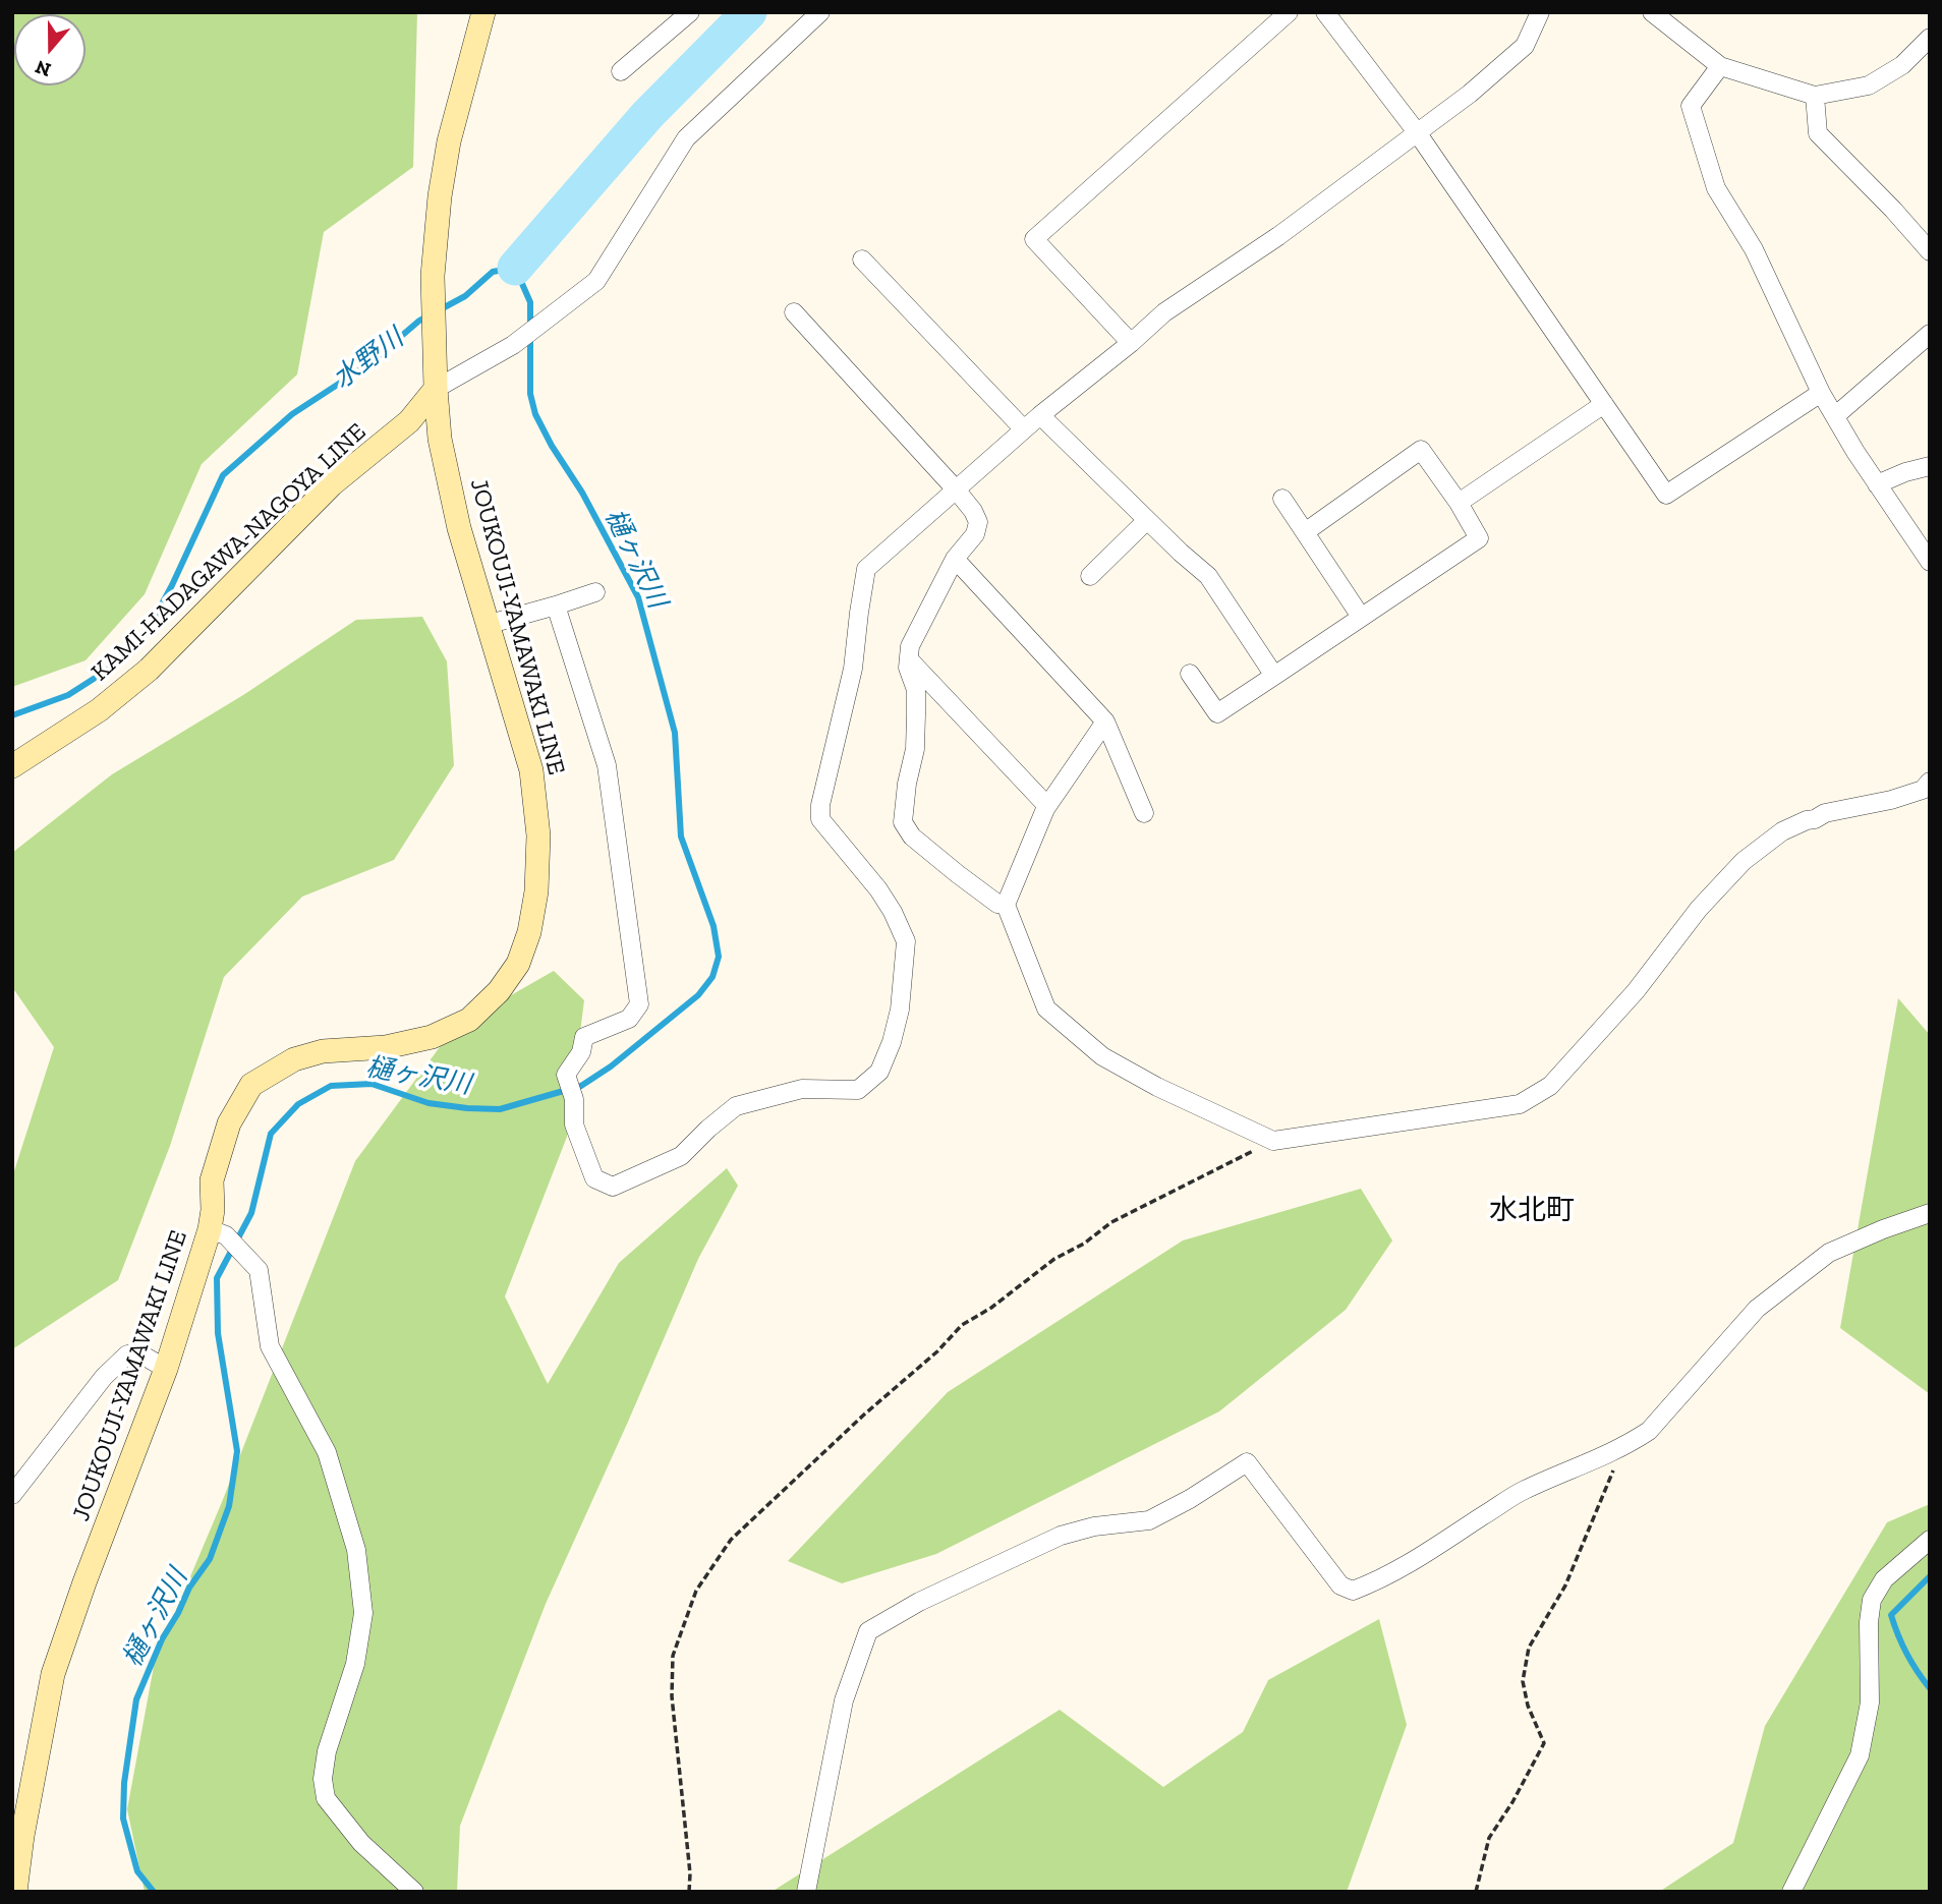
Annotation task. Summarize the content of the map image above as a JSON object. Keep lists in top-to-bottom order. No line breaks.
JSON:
{"streets":{"main road":["KAMI-HADAGAWA-NAGOYA LINE","JOUKOUJI-YAMAWAKI LINE"]},"crossings":[["KAMI-HADAGAWA-NAGOYA LINE","JOUKOUJI-YAMAWAKI LINE"]],"districts":["水北町"],"water":["水野川","樋ヶ沢川"],"north":"bottom"}
